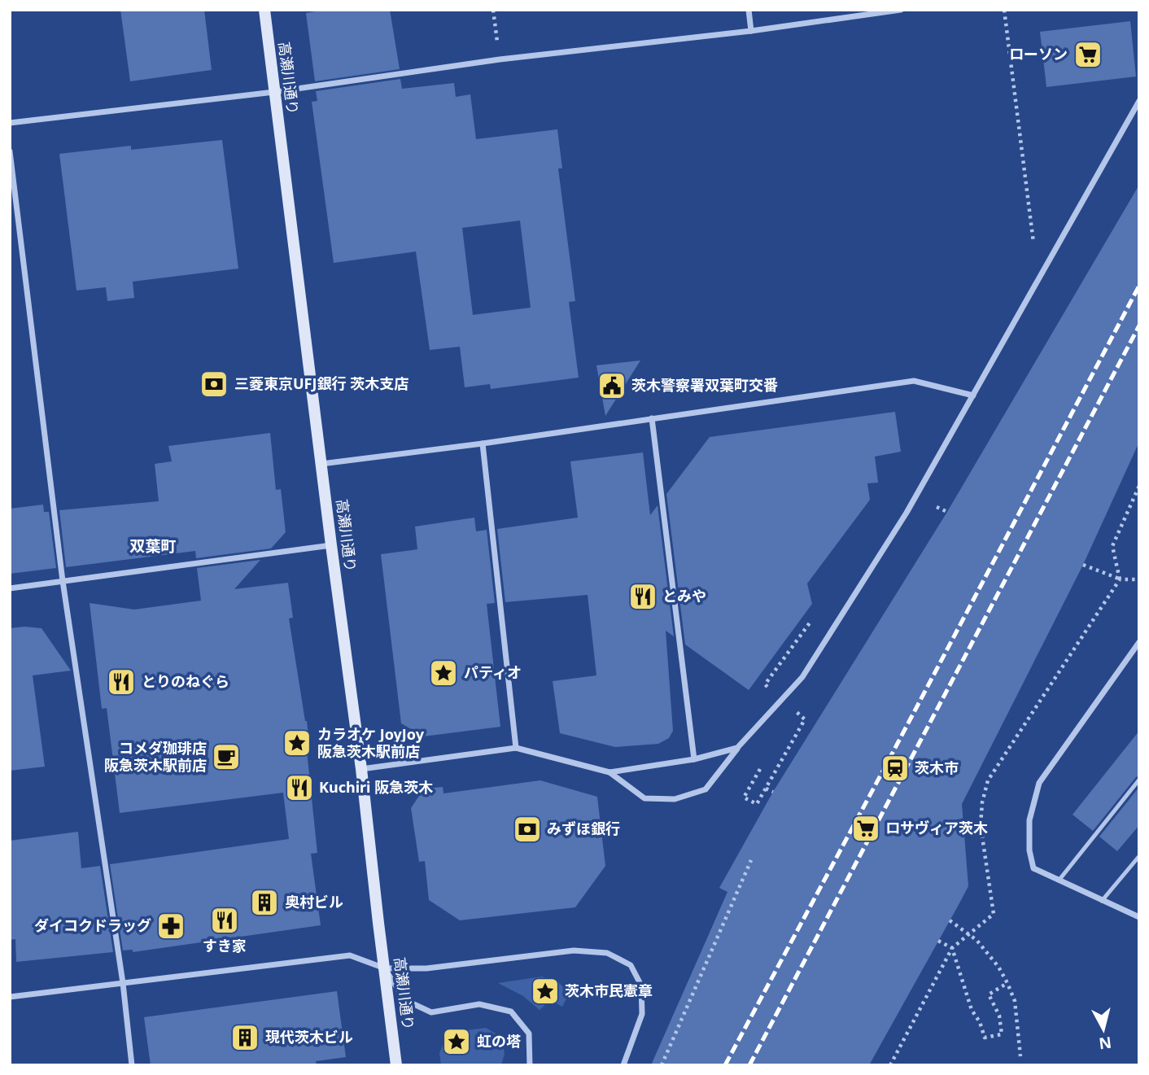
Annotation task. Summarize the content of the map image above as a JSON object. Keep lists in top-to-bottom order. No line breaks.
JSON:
{"streets":{"street":["高瀬川通り"]},"districts":["双葉町"],"places":{"supermarket":["ローソン","ロサヴィア茨木"],"bank":["三菱東京UFJ銀行 茨木支店","みずほ銀行"],"public building":["茨木警察署双葉町交番"],"restaurant":["とみや","とりのねぐら","Kuchiri 阪急茨木","すき家"],"place":["パティオ","カラオケ JoyJoy 阪急茨木駅前店","茨木市民憲章","虹の塔"],"cafe":["コメダ珈琲店 阪急茨木駅前店"],"station":["茨木市"],"building":["奥村ビル","現代茨木ビル"],"pharmacy":["ダイコクドラッグ"]},"north":"bottom"}
